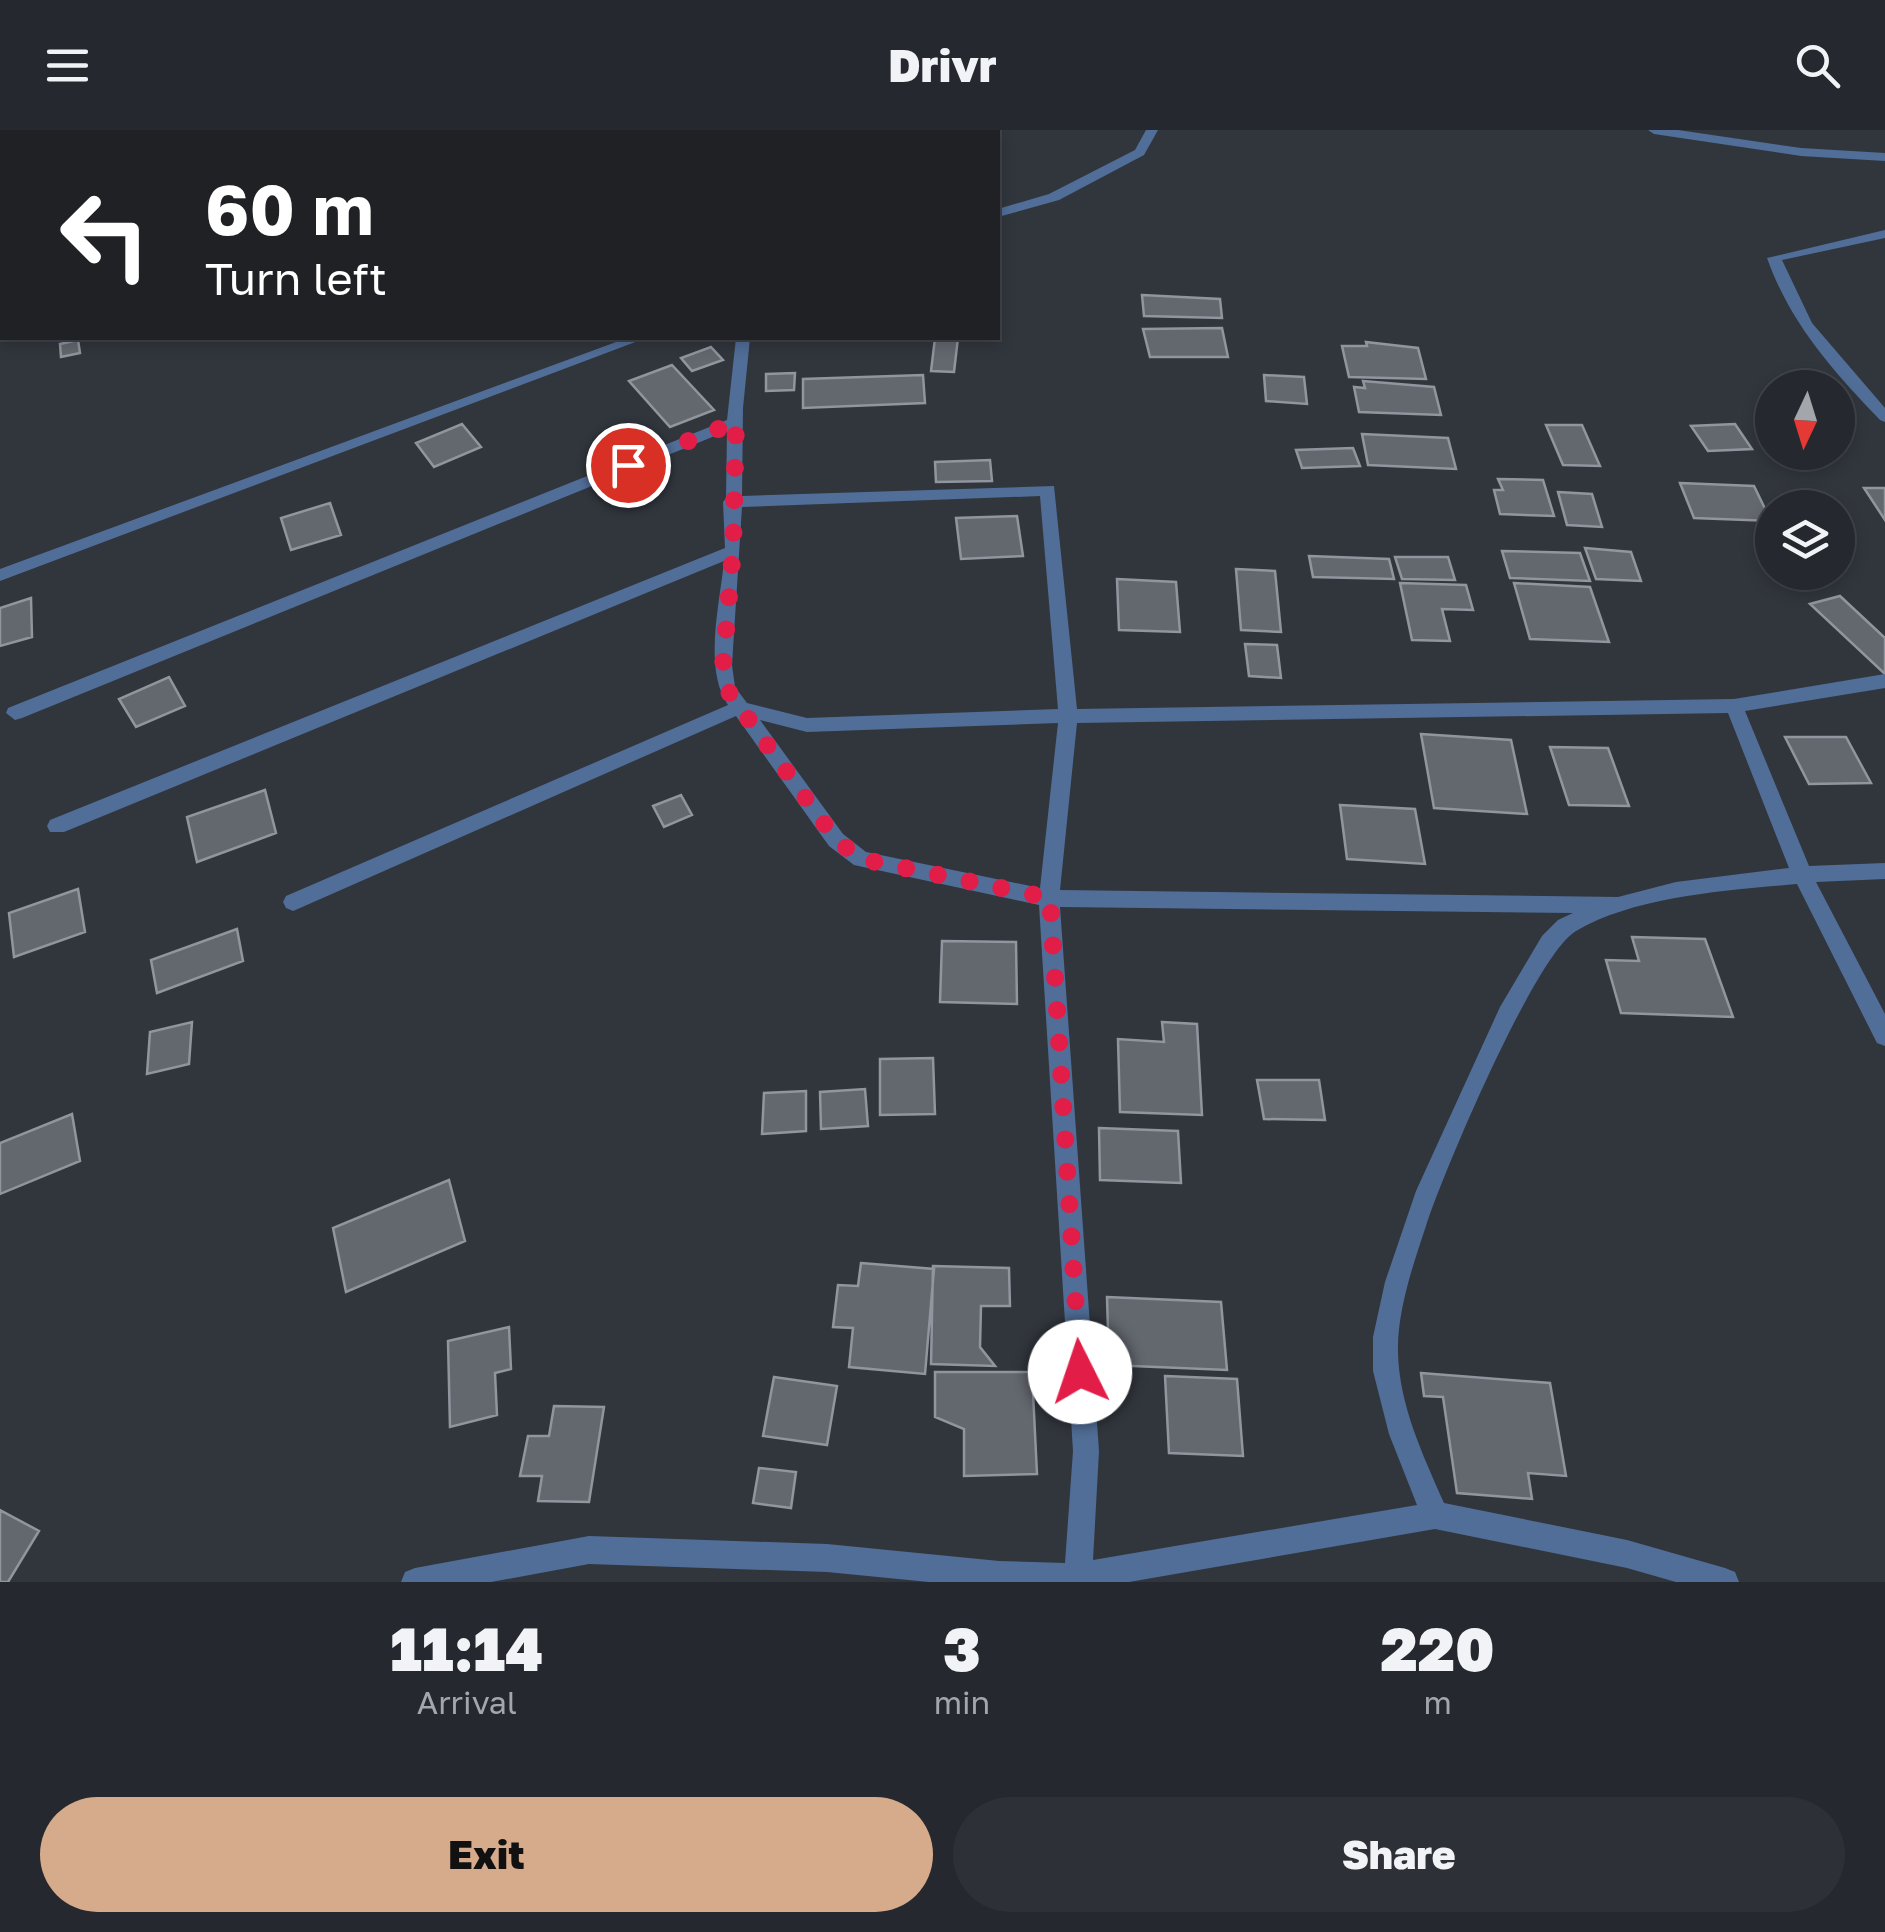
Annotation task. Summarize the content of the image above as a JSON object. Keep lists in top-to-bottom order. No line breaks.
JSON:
{"north":"bottom","page":{"header":"Drivr","turn":["60 m","Turn left"],"eta":["11:14","Arrival","3","min","220","m"],"buttons":["Exit","Share"]}}
